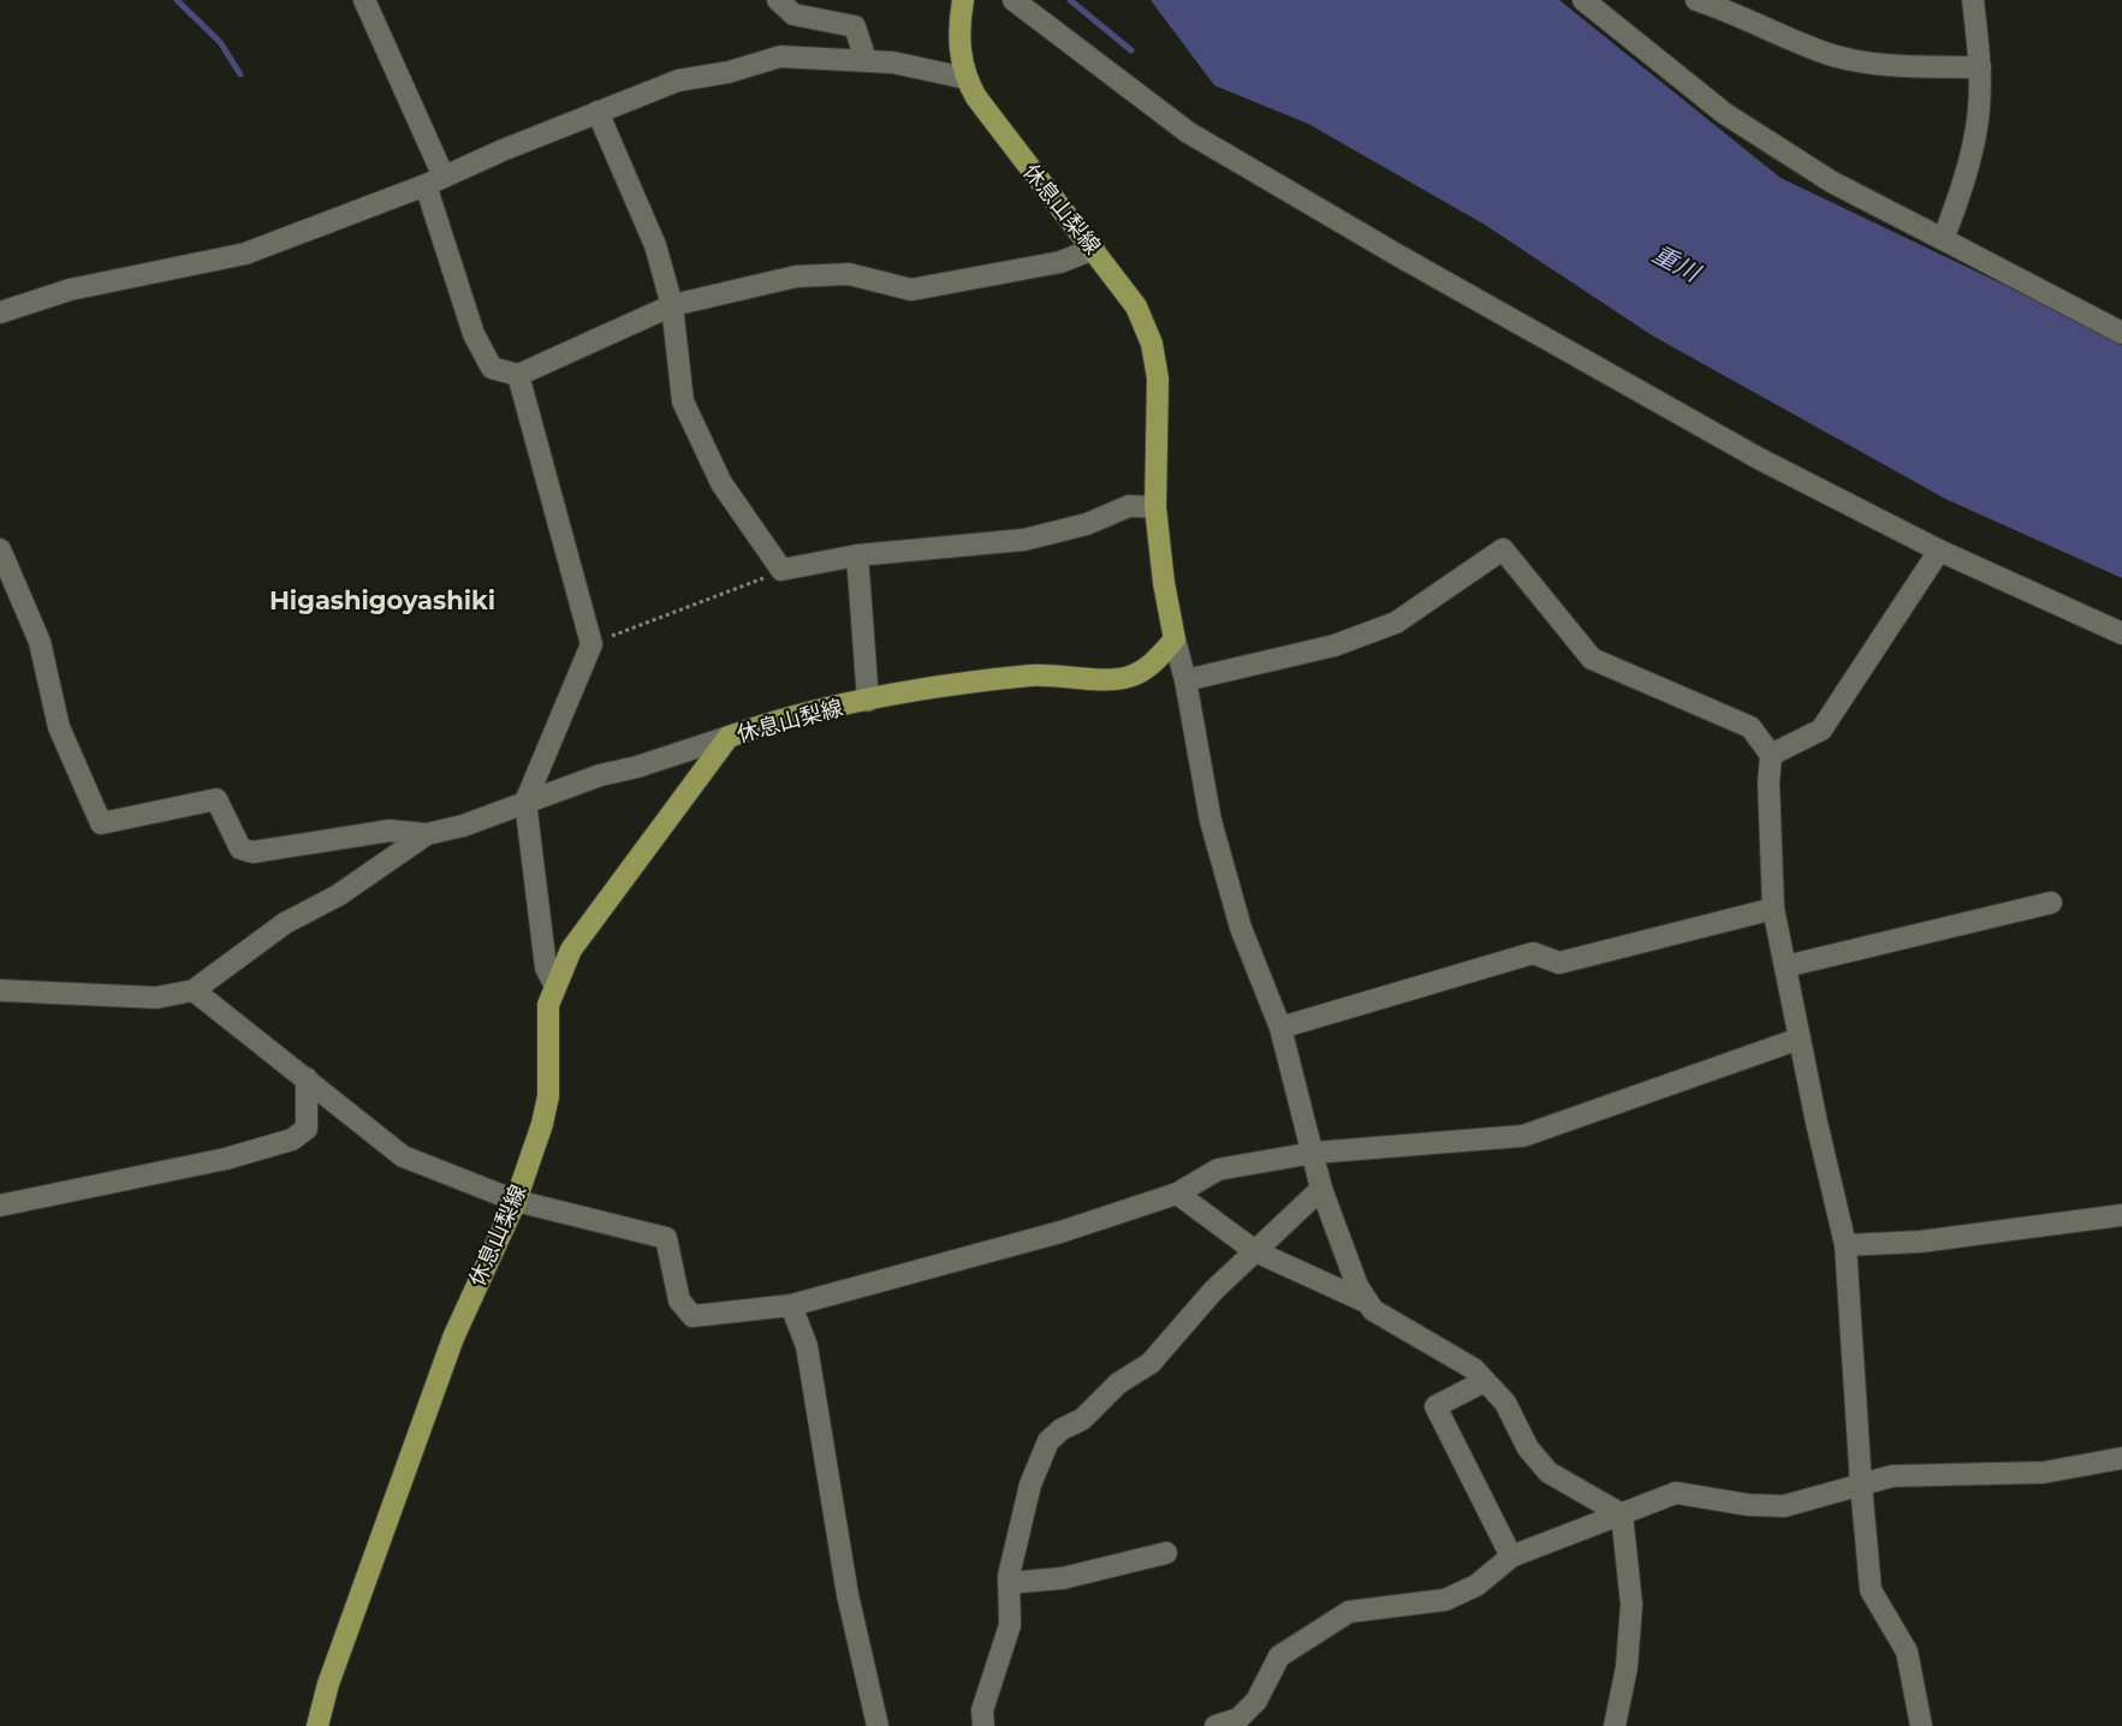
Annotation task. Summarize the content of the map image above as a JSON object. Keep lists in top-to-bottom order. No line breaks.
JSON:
{"streets":{"main road":["休息山梨線"]},"districts":["Higashigoyashiki"],"water":["重川"]}
